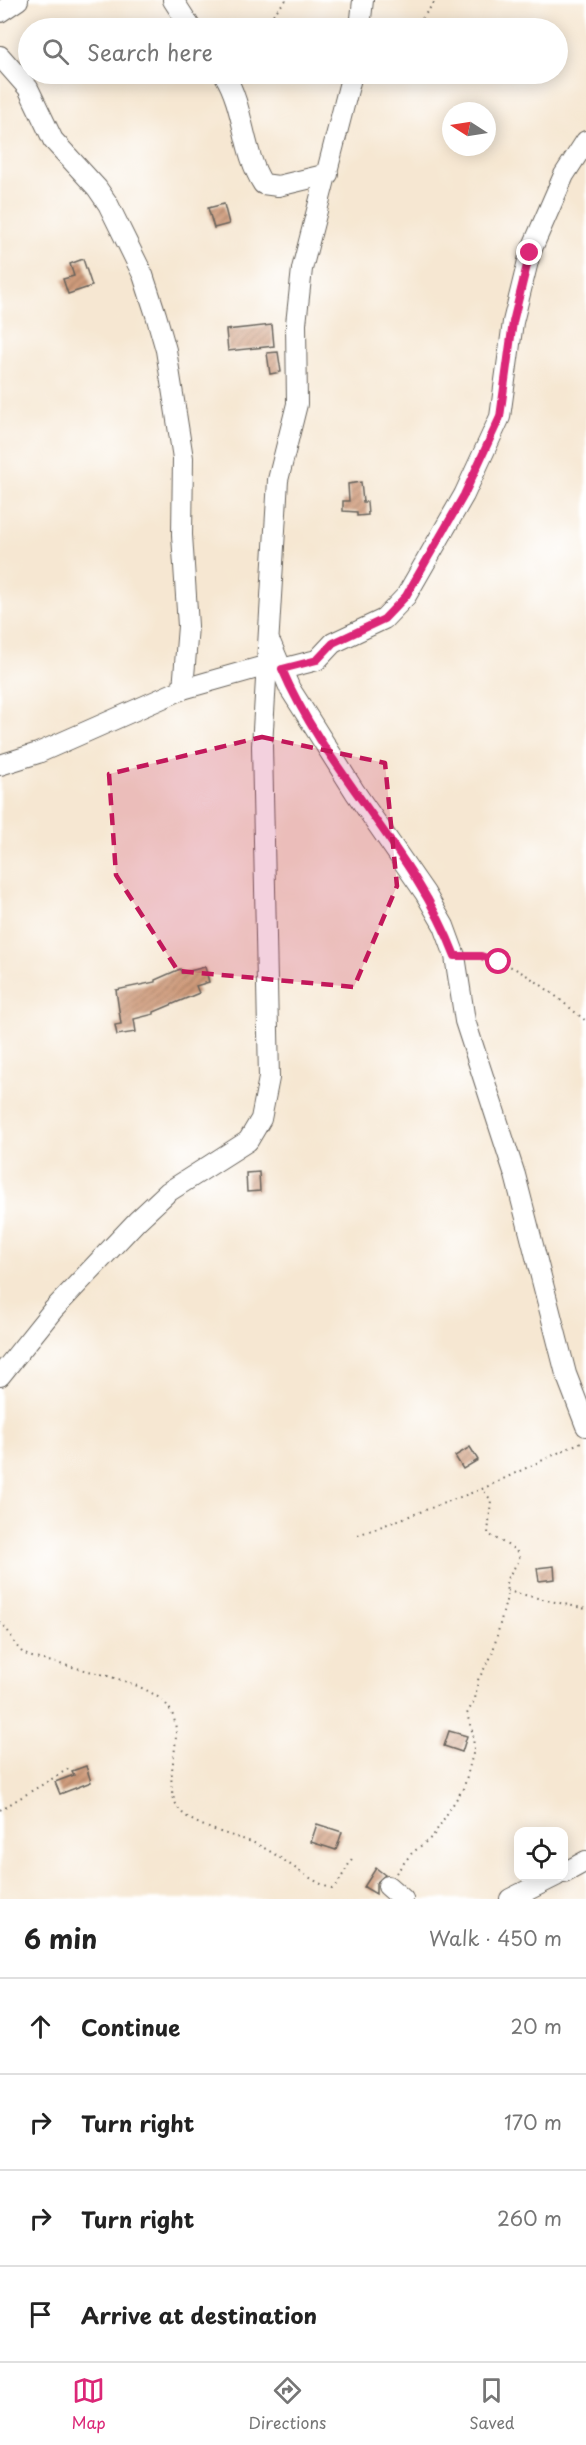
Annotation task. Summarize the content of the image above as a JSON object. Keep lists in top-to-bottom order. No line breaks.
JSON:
{"north":"left","page":{"search":"Search here","heading":["6 min","Walk · 450 m"],"list":[["Continue","20 m"],["Turn right","170 m"],["Turn right","260 m"],"Arrive at destination"],"nav":["Map","Directions","Saved"]}}
